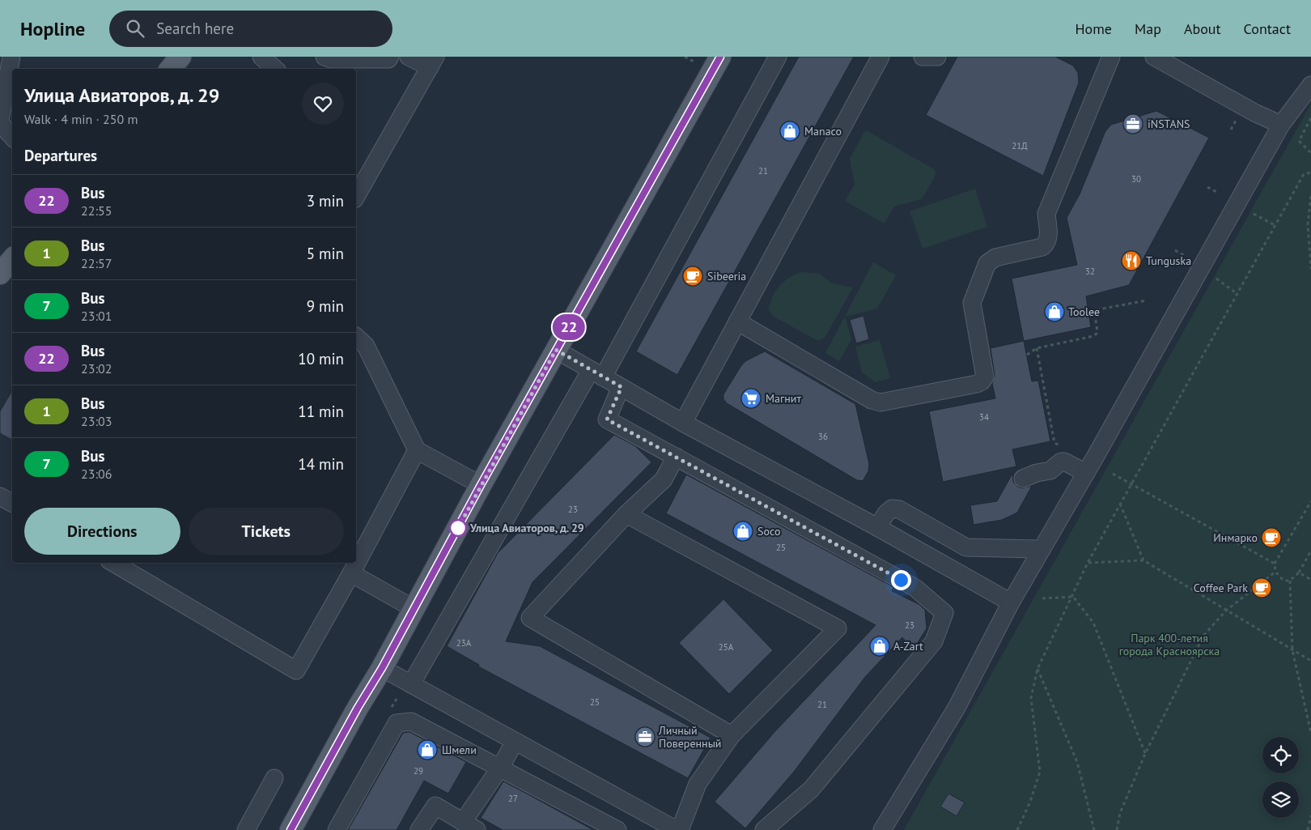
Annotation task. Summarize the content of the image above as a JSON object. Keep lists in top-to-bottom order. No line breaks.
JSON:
{"parks":["Парк 400-летия города Красноярска"],"places":{"office":["iNSTANS","Личный Поверенный"],"shop":["Manaco","Toolee","Soco","A-Zart","Шмели"],"restaurant":["Tunguska"],"cafe":["Sibeeria","Инмарко","Coffee Park"],"supermarket":["Магнит"],"other":["Улица Авиаторов, д. 29"]},"lines":["bus line 22"],"house_numbers":["21Д","21","30","32","34","36","23","25","23","23А","25А","25","21","29","27"],"page":{"header":"Hopline","search":"Search here","nav":["Home","Map","About","Contact"],"on_map":"22","heading":[["Улица Авиаторов, д. 29","Walk · 4 min · 250 m"],"Departures"],"list":[{"mark":"22","name":"Bus","note":"22:55","value":"3 min"},{"mark":"1","name":"Bus","note":"22:57","value":"5 min"},{"mark":"7","name":"Bus","note":"23:01","value":"9 min"},{"mark":"22","name":"Bus","note":"23:02","value":"10 min"},{"mark":"1","name":"Bus","note":"23:03","value":"11 min"},{"mark":"7","name":"Bus","note":"23:06","value":"14 min"}],"buttons":["Directions","Tickets"]}}
